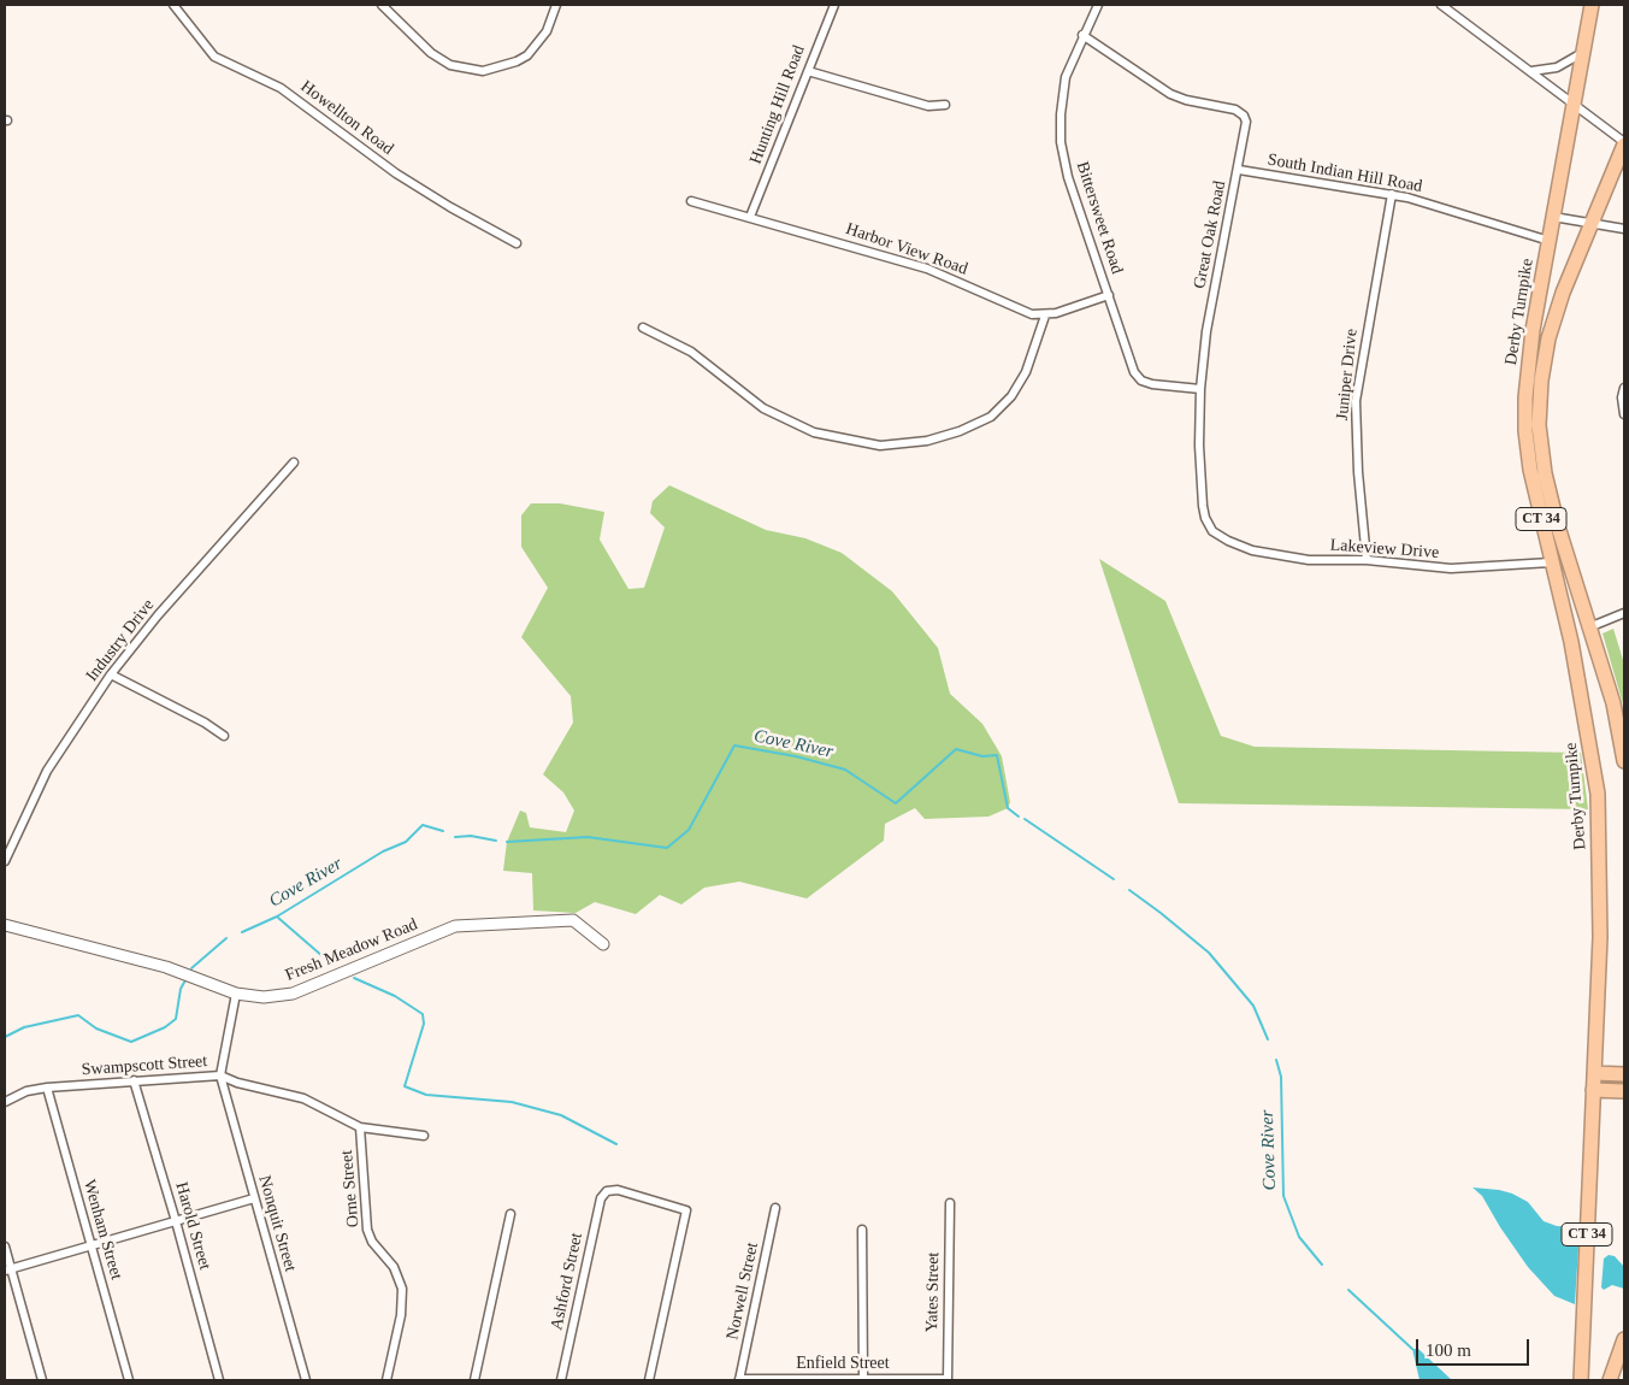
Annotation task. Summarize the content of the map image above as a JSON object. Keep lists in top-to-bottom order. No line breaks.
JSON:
{"streets":{"highway":["Derby Turnpike","CT 34"],"street":["Hunting Hill Road","Howellton Road","South Indian Hill Road","Bittersweet Road","Great Oak Road","Harbor View Road","Juniper Drive","Lakeview Drive","Industry Drive","Fresh Meadow Road","Swampscott Street","Orne Street","Nonquit Street","Harold Street","Wenham Street","Ashford Street","Norwell Street","Yates Street","Enfield Street"]},"crossings":[["Hunting Hill Road","Harbor View Road"],["South Indian Hill Road","Great Oak Road"],["South Indian Hill Road","Derby Turnpike"],["South Indian Hill Road","Juniper Drive"],["Bittersweet Road","Great Oak Road"],["Great Oak Road","Lakeview Drive"],["Derby Turnpike","Lakeview Drive"],["Juniper Drive","Lakeview Drive"],["Swampscott Street","Orne Street"],["Swampscott Street","Nonquit Street"],["Swampscott Street","Harold Street"],["Swampscott Street","Wenham Street"],["Norwell Street","Enfield Street"],["Yates Street","Enfield Street"]],"water":["Cove River"],"scale_bar":"100 m"}
